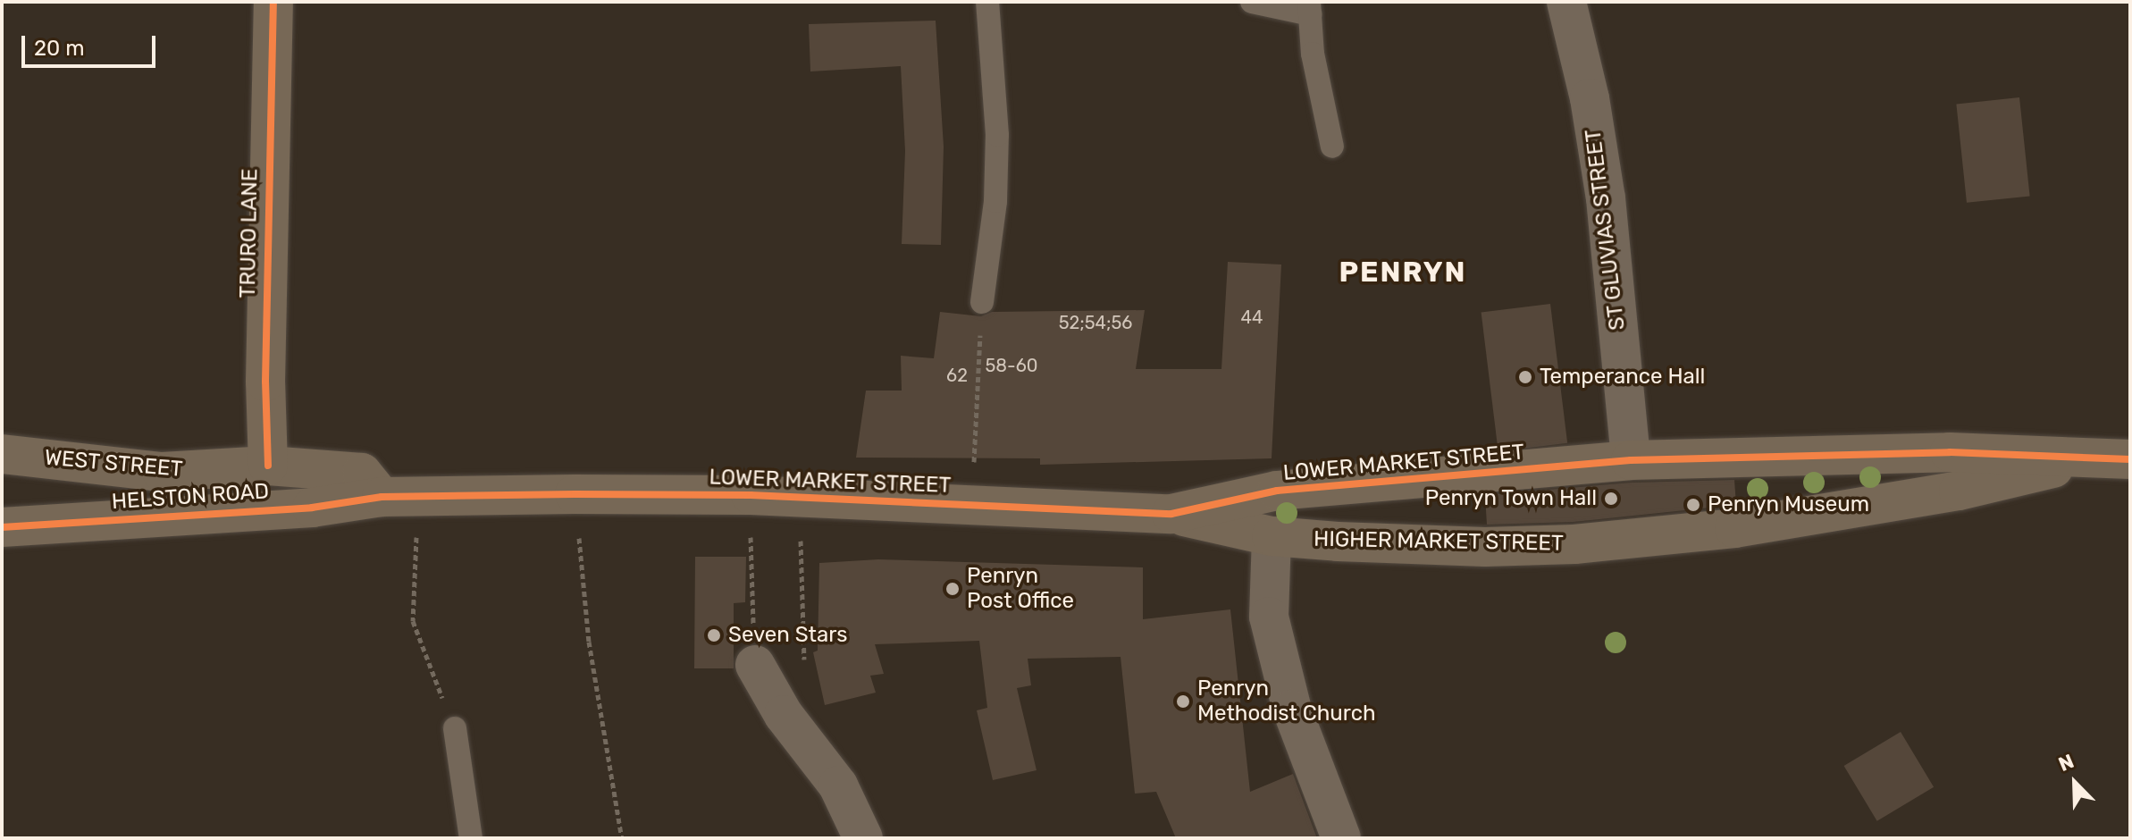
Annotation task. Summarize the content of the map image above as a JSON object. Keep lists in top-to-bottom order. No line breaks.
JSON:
{"streets":{"street":["ST GLUVIAS STREET","TRURO LANE","LOWER MARKET STREET","WEST STREET","HELSTON ROAD","HIGHER MARKET STREET"]},"crossings":[["ST GLUVIAS STREET","LOWER MARKET STREET"],["TRURO LANE","WEST STREET"],["LOWER MARKET STREET","WEST STREET"],["LOWER MARKET STREET","HELSTON ROAD"],["LOWER MARKET STREET","HIGHER MARKET STREET"],["WEST STREET","HELSTON ROAD"]],"districts":["PENRYN"],"places":["Temperance Hall","Penryn Town Hall","Penryn Museum","Penryn Post Office","Seven Stars","Penryn Methodist Church"],"house_numbers":["44","52;54;56","58-60","62"],"scale_bar":"20 m","north":"top left"}
